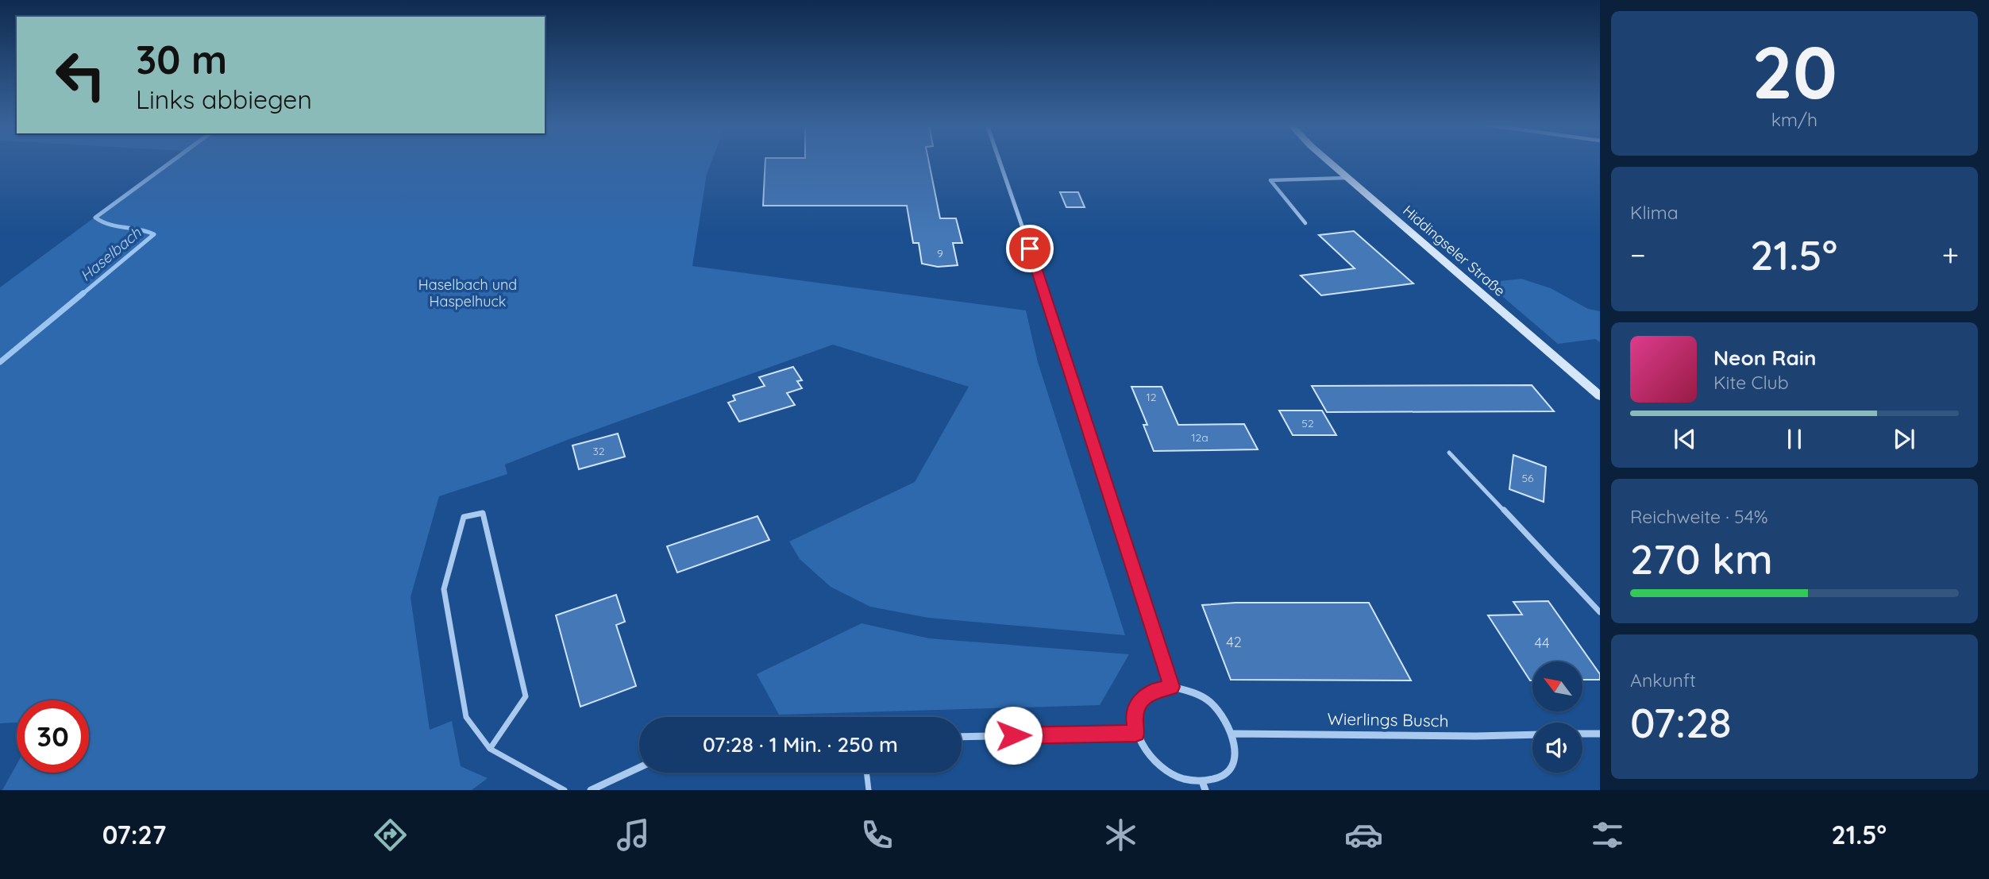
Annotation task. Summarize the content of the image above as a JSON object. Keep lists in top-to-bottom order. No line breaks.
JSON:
{"streets":{"street":["Hiddingseler Straße","Wierlings Busch"]},"water":["Haselbach"],"parks":["Haselbach und Haspelhuck"],"house_numbers":["9","12","52","12a","32","56","42","44"],"north":"top left","page":{"tile":[["20","km/h"],"Klima",["Reichweite · 54%","270 km"],["Ankunft","07:28"]],"turn":["30 m","Links abbiegen"],"heat":["−","21.5°","+"],"song":["Neon Rain","Kite Club"],"limit":"30","trip":"07:28 · 1 Min. · 250 m","tabs":["07:27","21.5°"]}}
